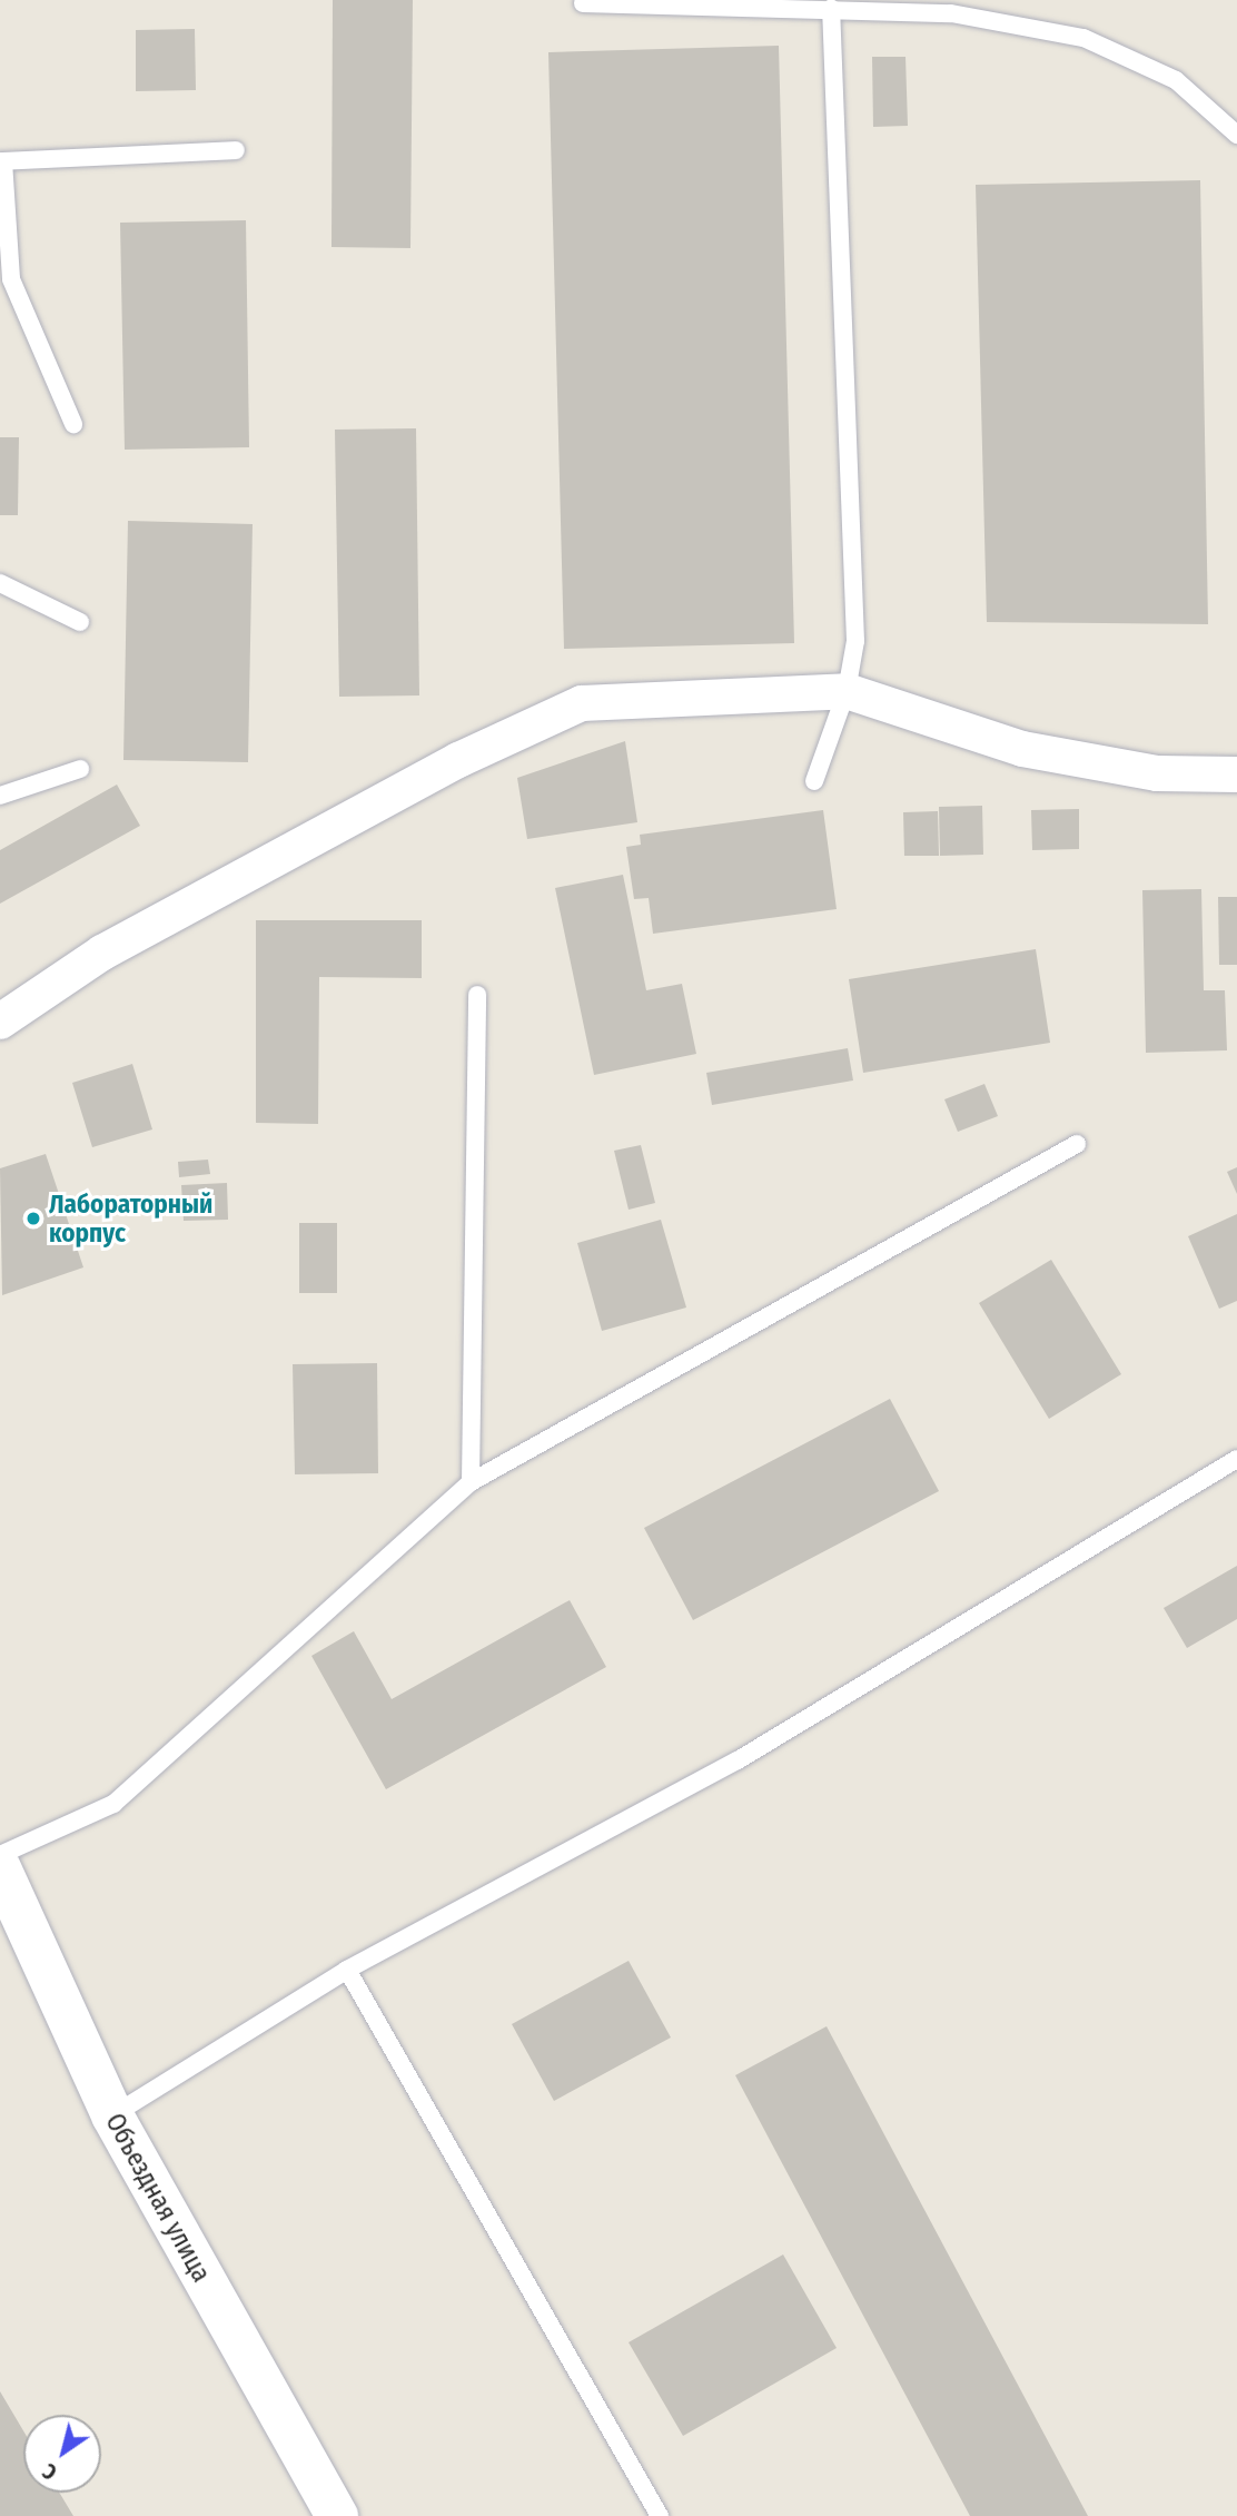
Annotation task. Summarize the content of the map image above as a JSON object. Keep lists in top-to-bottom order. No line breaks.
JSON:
{"streets":{"main road":["Объездная улица"]},"places":["Лабораторный корпус"],"north":"bottom left"}
